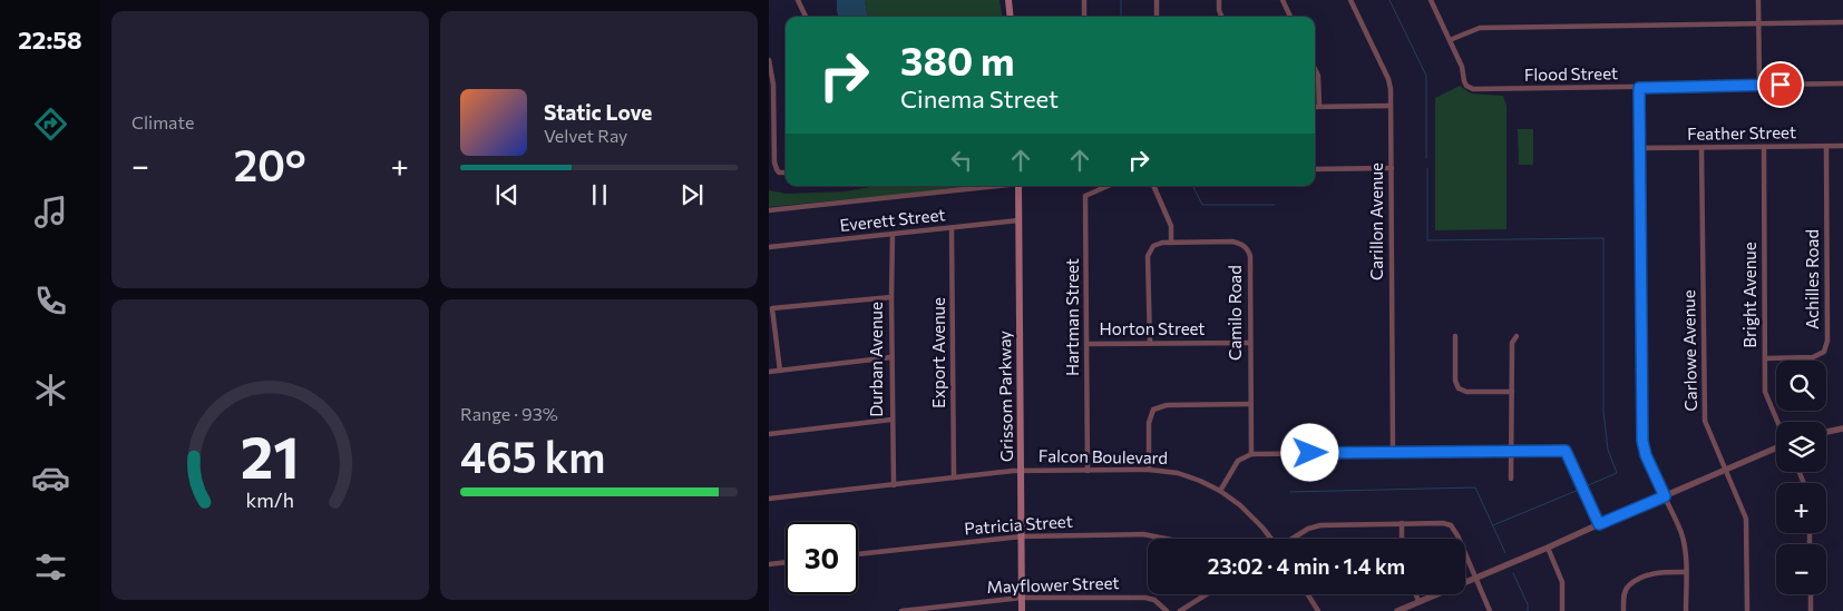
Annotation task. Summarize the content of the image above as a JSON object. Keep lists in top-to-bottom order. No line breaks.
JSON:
{"streets":{"main road":["Grissom Parkway"],"street":["Flood Street","Feather Street","Everett Street","Carillon Avenue","Achilles Road","Bright Avenue","Camilo Road","Hartman Street","Horton Street","Carlowe Avenue","Export Avenue","Durban Avenue","Falcon Boulevard","Patricia Street","Mayflower Street"]},"crossings":[["Feather Street","Achilles Road"],["Feather Street","Bright Avenue"],["Feather Street","Carlowe Avenue"],["Everett Street","Export Avenue"],["Everett Street","Durban Avenue"],["Everett Street","Grissom Parkway"],["Achilles Road","Bright Avenue"],["Camilo Road","Horton Street"],["Hartman Street","Horton Street"],["Hartman Street","Falcon Boulevard"],["Export Avenue","Falcon Boulevard"],["Durban Avenue","Falcon Boulevard"],["Grissom Parkway","Falcon Boulevard"],["Grissom Parkway","Patricia Street"],["Grissom Parkway","Mayflower Street"]],"page":{"tabs":"22:58","tile":["Climate",["Range · 93%","465 km"]],"turn":["380 m","Cinema Street"],"song":["Static Love","Velvet Ray"],"heat":["−","20°","+"],"map_buttons":["+","−"],"limit":"30","trip":"23:02 · 4 min · 1.4 km","gauge":["21","km/h"]}}
